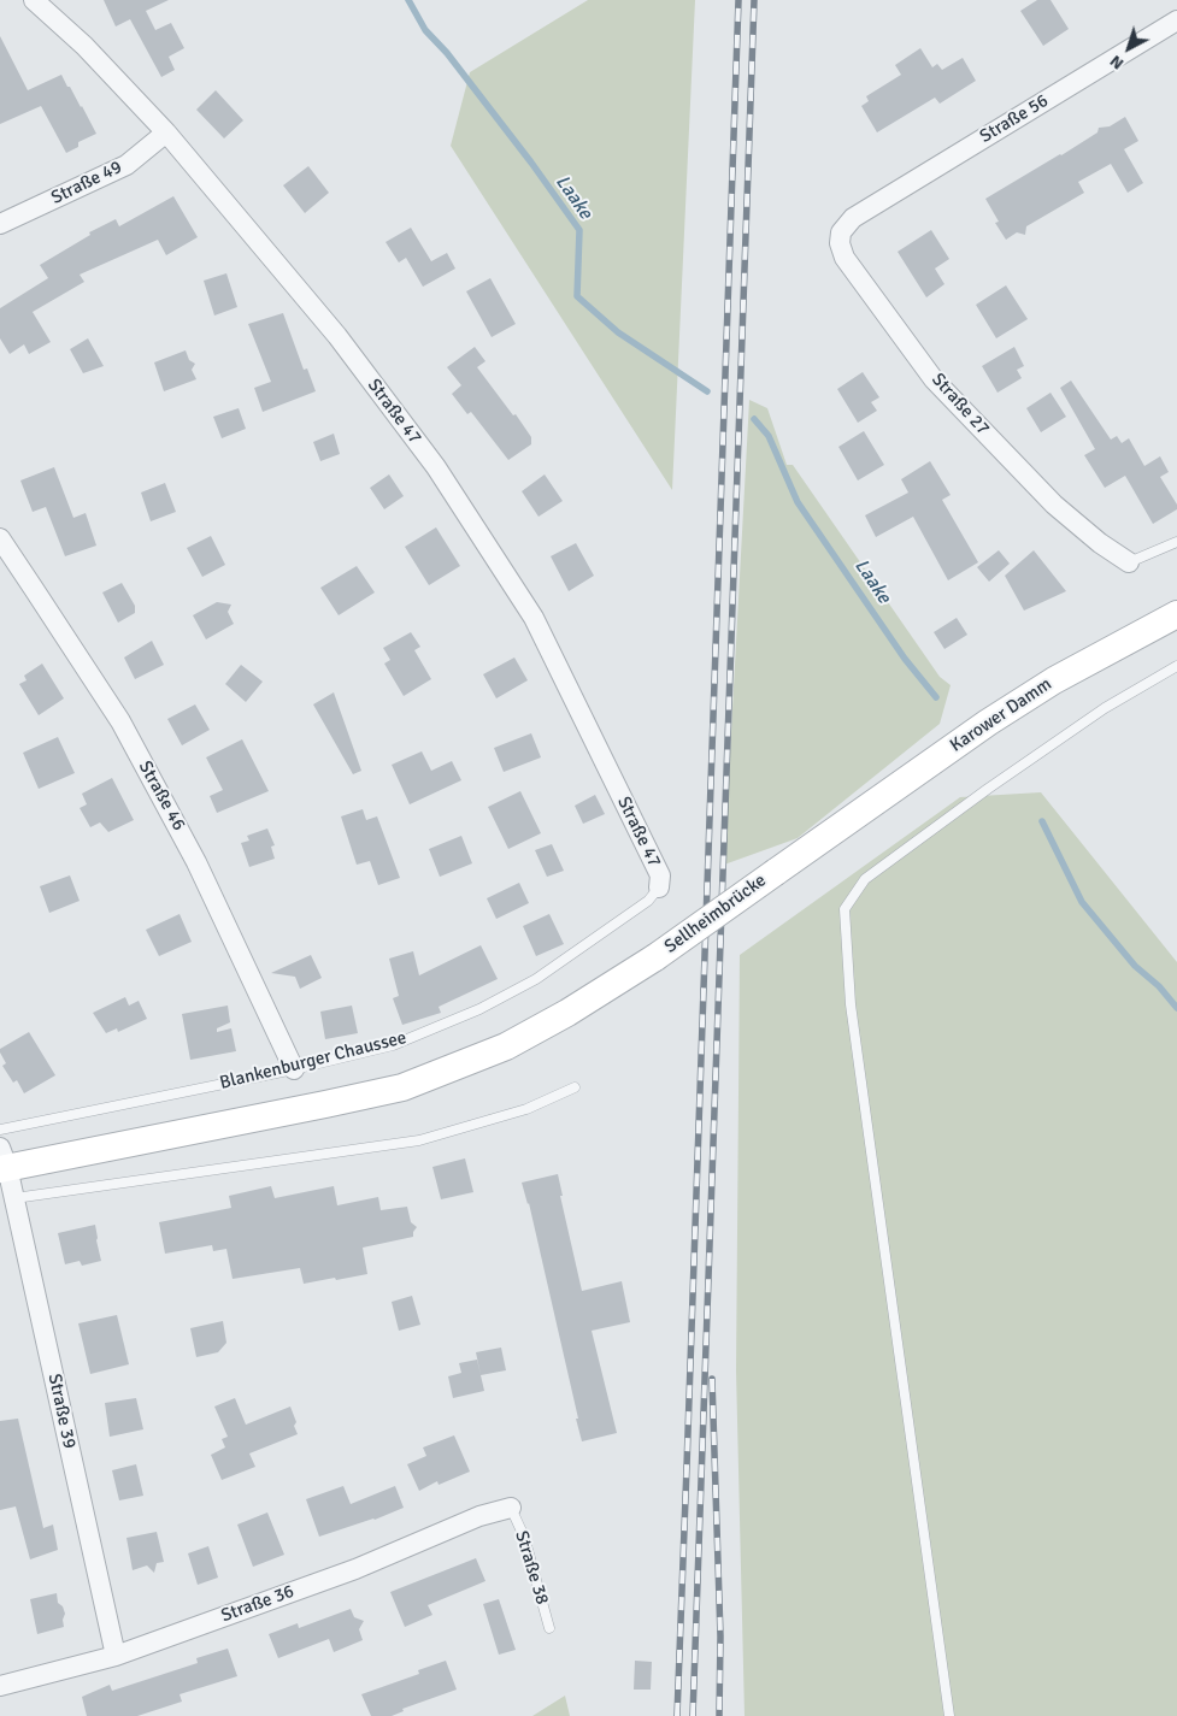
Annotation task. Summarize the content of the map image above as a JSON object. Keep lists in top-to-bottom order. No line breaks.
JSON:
{"streets":{"main road":["Karower Damm","Sellheimbrücke"],"street":["Straße 56","Straße 49","Straße 27","Straße 47","Straße 46","Straße 39","Straße 36"],"lane":["Blankenburger Chaussee","Straße 38"]},"crossings":[["Straße 56","Straße 27"],["Straße 49","Straße 47"],["Straße 47","Blankenburger Chaussee"],["Karower Damm","Sellheimbrücke"],["Straße 46","Blankenburger Chaussee"],["Sellheimbrücke","Straße 39"],["Straße 39","Straße 36"],["Straße 38","Straße 36"]],"water":["Laake"],"north":"bottom left"}
